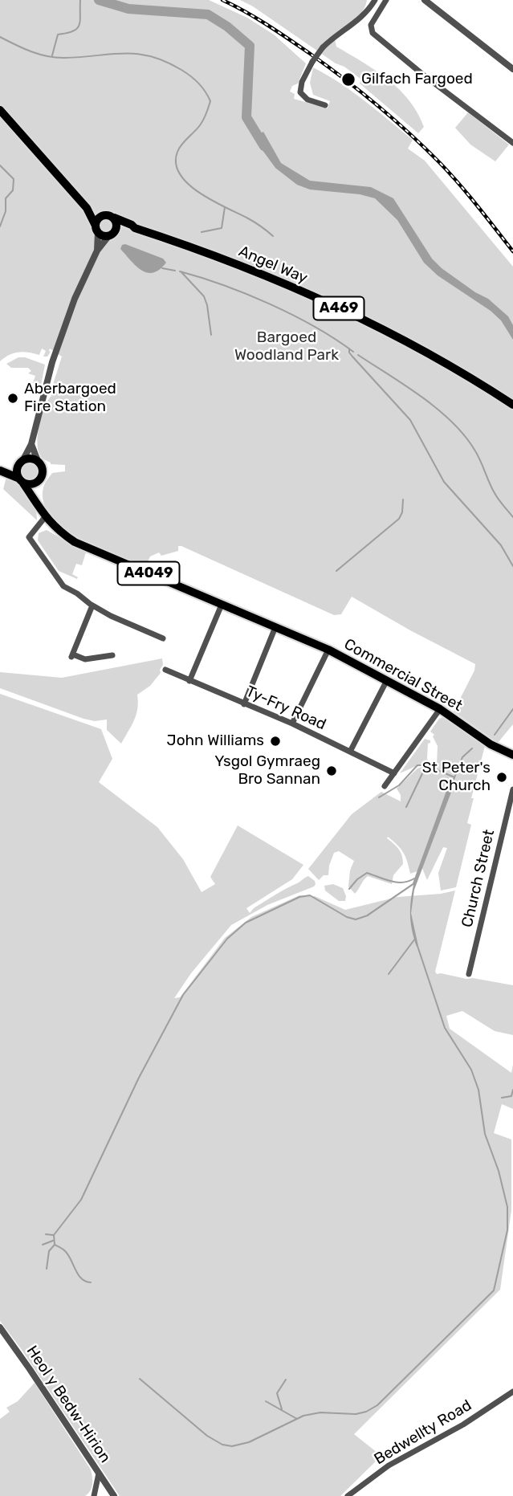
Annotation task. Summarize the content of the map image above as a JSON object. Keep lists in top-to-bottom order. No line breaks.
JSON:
{"streets":{"main road":["Angel Way","A469","A4049","Commercial Street"],"street":["Ty-Fry Road","Church Street","Heol y Bedw-Hirion","Bedwellty Road"]},"crossings":[["Angel Way","A469"],["A4049","Commercial Street"]],"parks":["Bargoed Woodland Park"],"places":["Gilfach Fargoed","Aberbargoed Fire Station","John Williams","Ysgol Gymraeg Bro Sannan","St Peter's Church"]}
